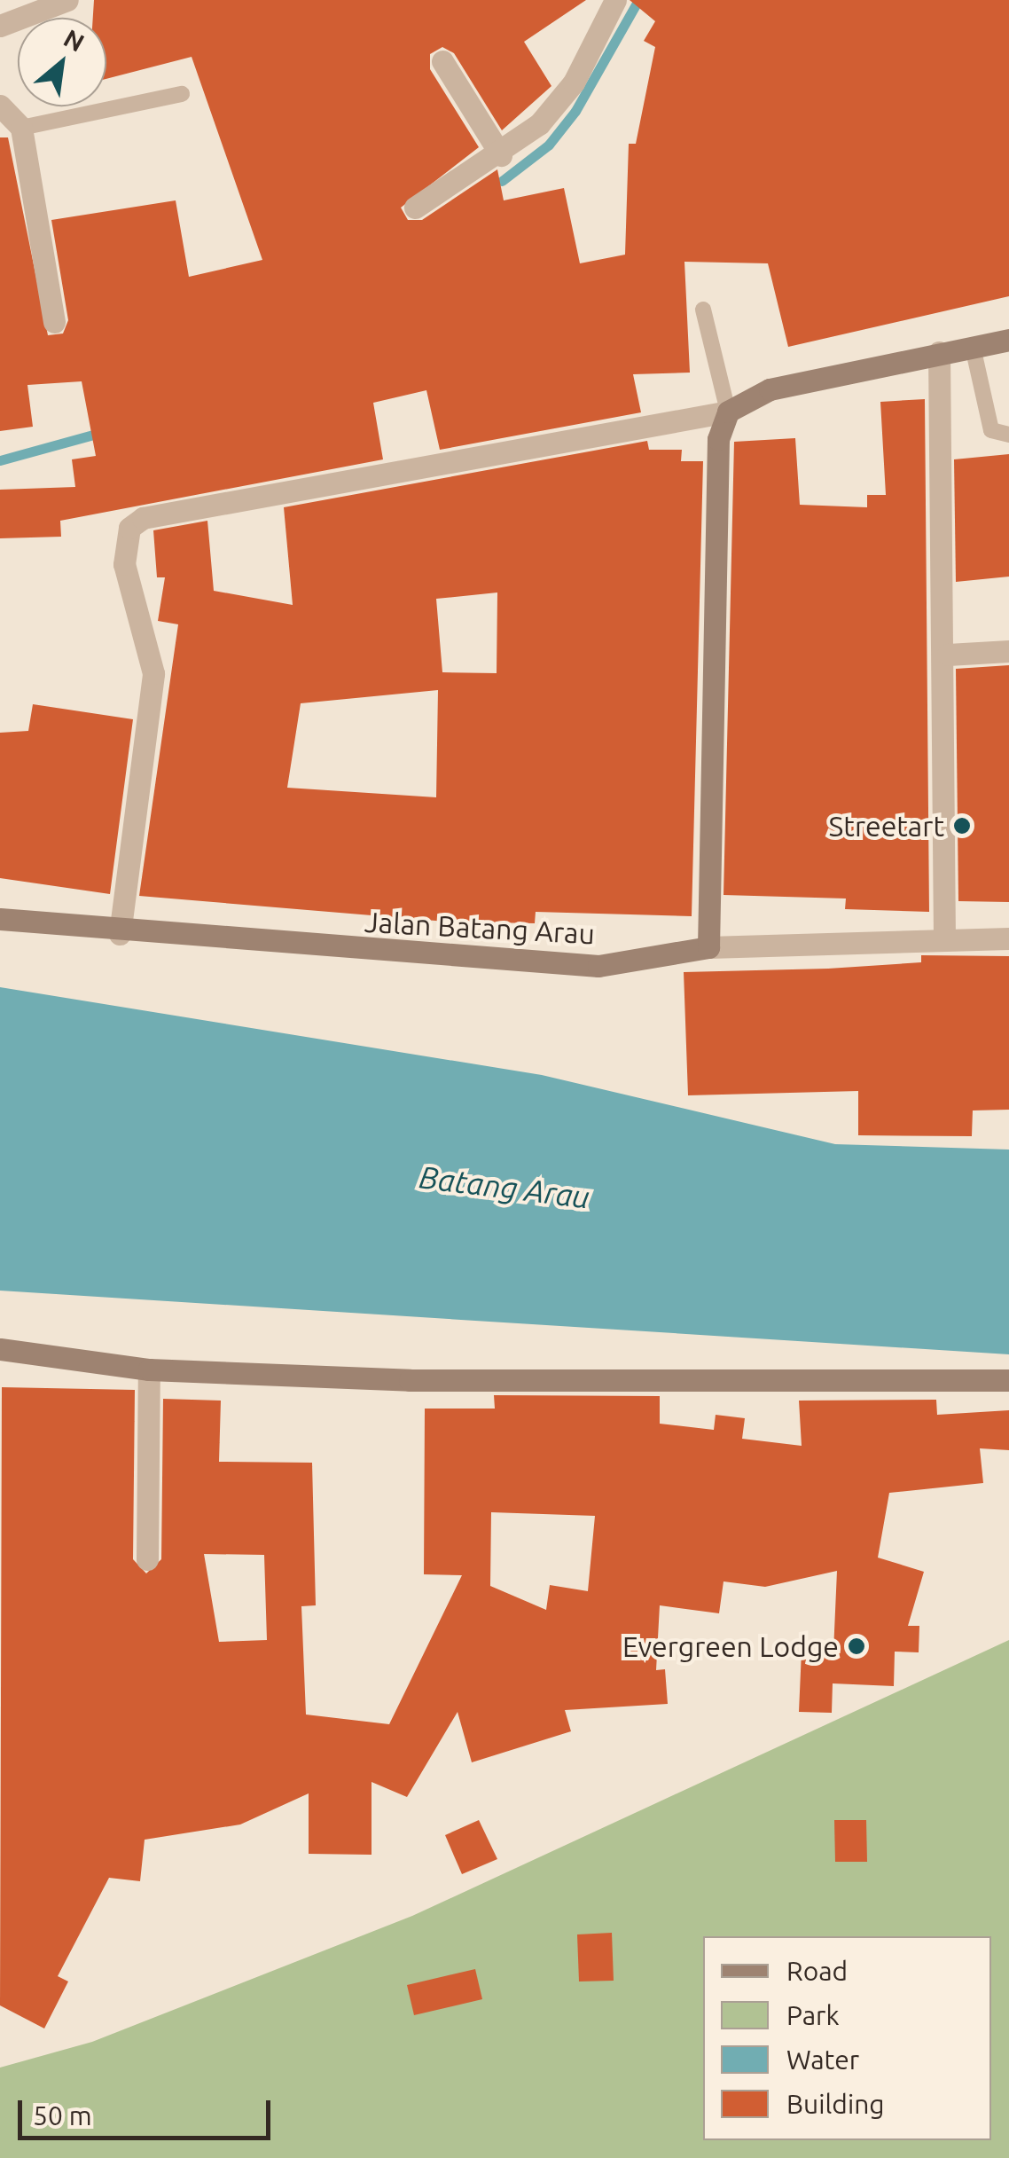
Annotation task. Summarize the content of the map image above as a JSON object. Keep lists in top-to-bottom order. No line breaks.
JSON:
{"streets":{"main road":["Jalan Batang Arau"]},"water":["Batang Arau"],"places":["Streetart","Evergreen Lodge"],"legend":["Road","Park","Water","Building"],"scale_bar":"50 m","north":"top right"}
